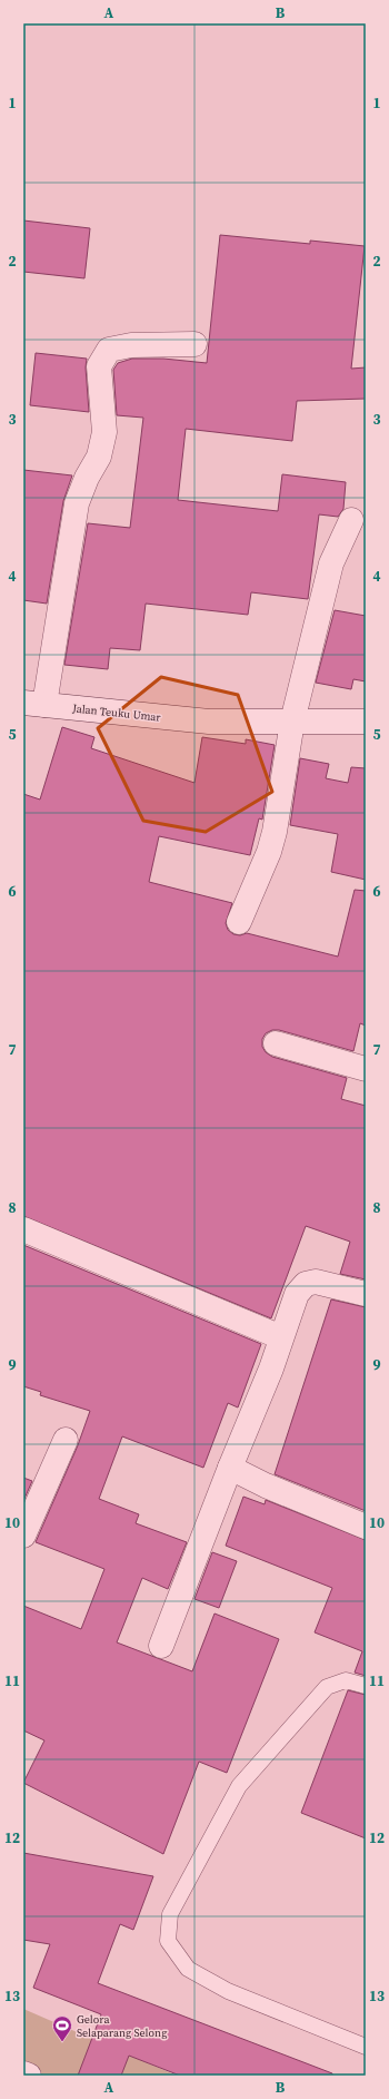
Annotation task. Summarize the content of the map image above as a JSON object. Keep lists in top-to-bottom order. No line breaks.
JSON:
{"streets":{"street":["Jalan Teuku Umar"]},"places":{"sports":["Gelora Selaparang Selong"]},"grid":{"columns":["A","B"],"rows":["1","2","3","4","5","6","7","8","9","10","11","12","13"]}}
